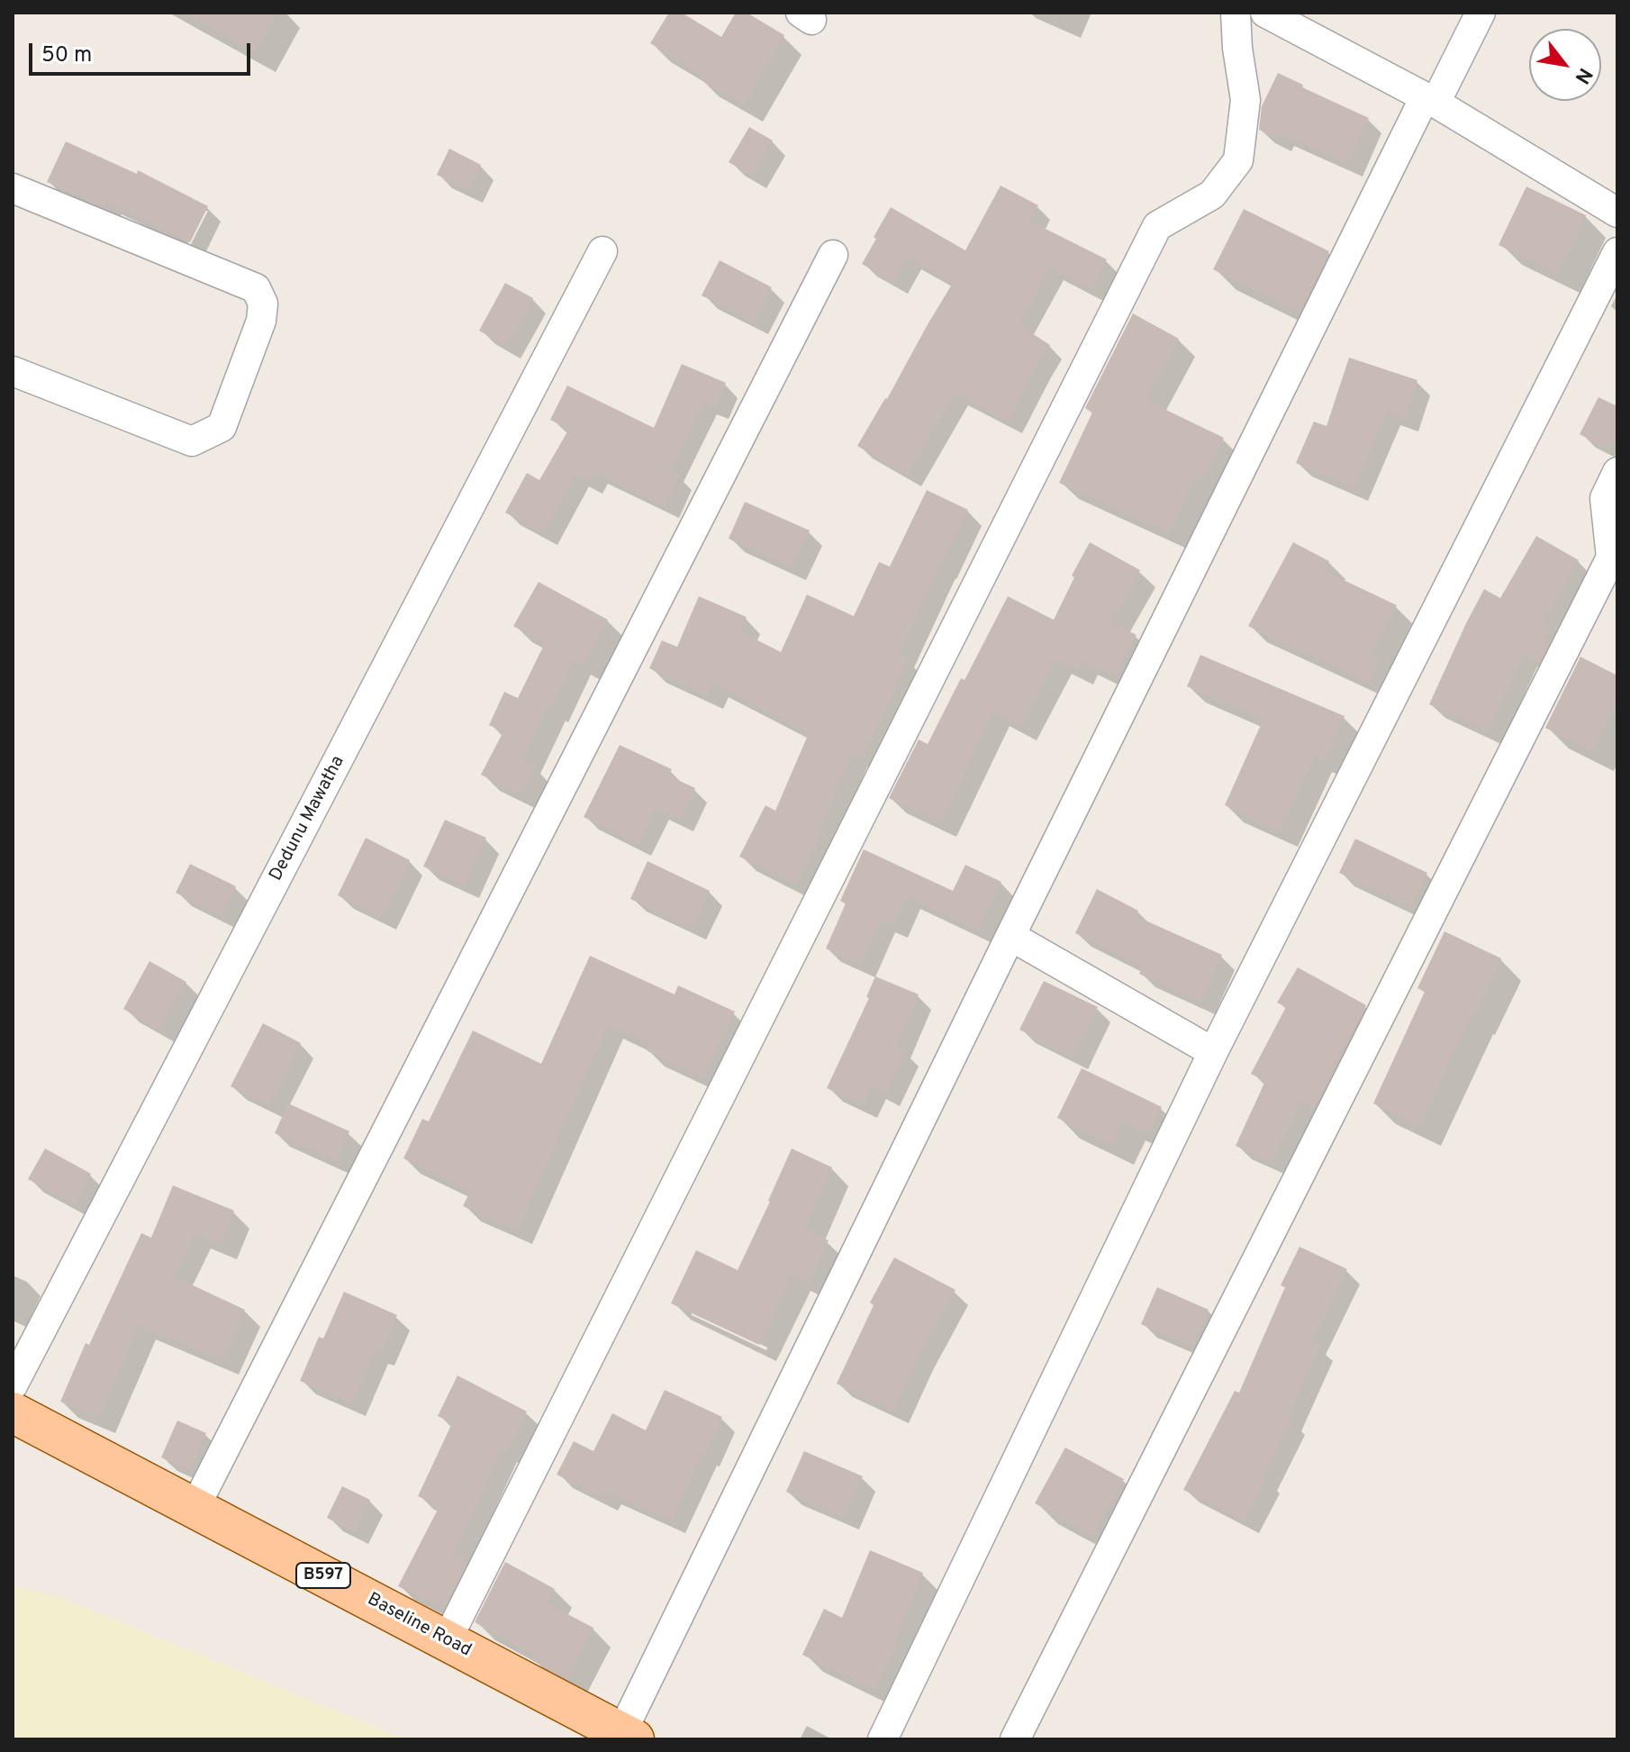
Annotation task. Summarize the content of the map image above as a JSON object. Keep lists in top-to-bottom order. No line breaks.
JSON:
{"streets":{"main road":["B597","Baseline Road"],"street":["Dedunu Mawatha"]},"scale_bar":"50 m","north":"bottom right"}
